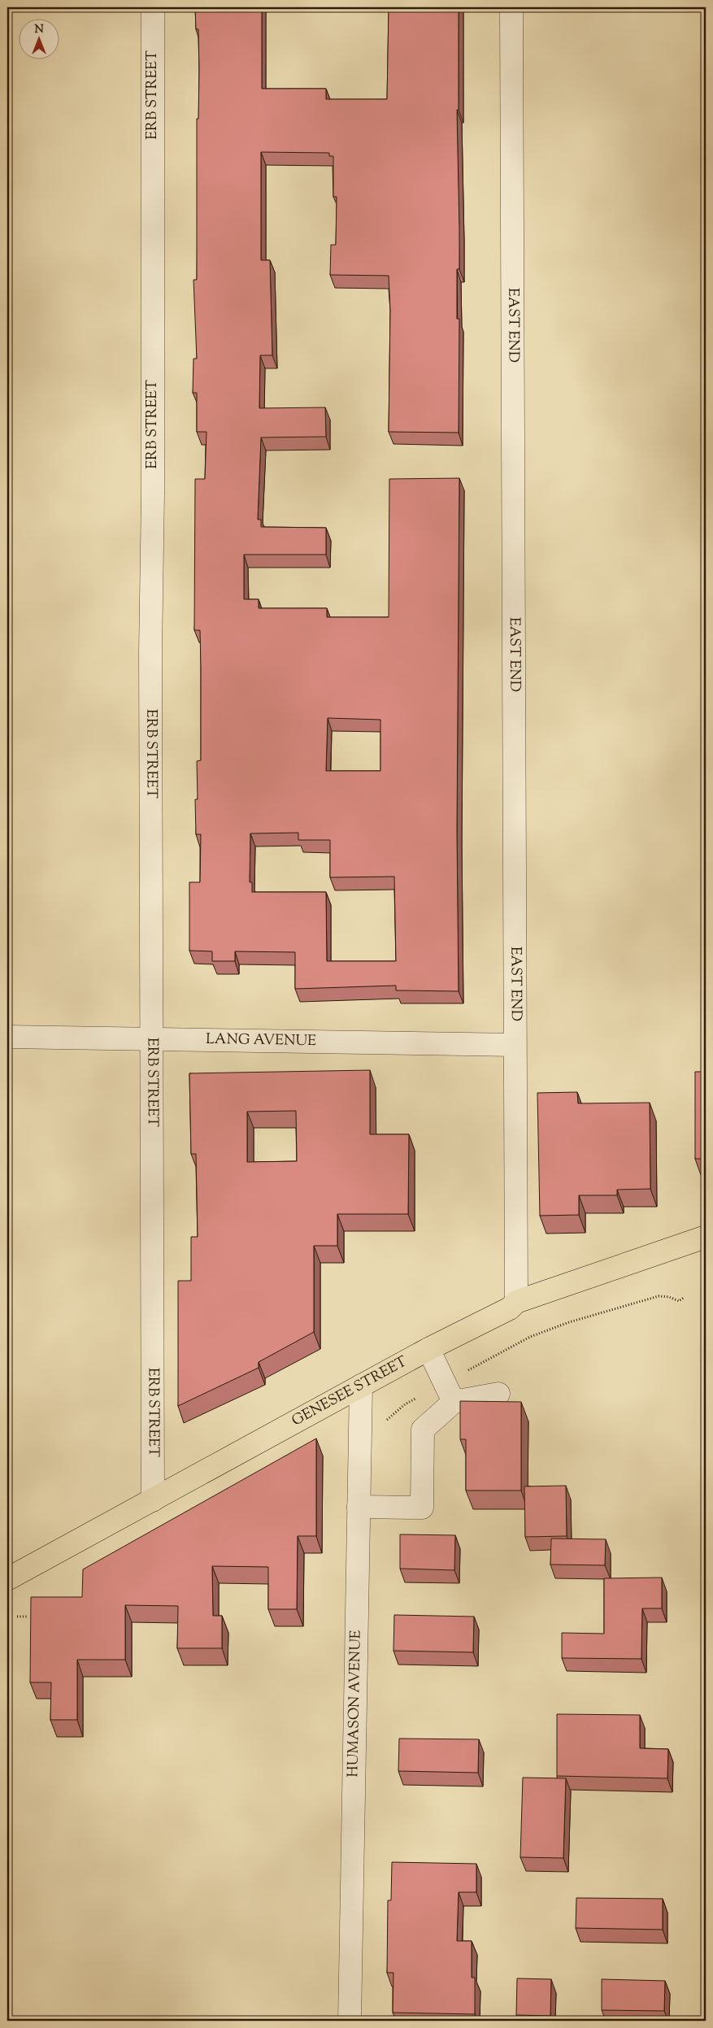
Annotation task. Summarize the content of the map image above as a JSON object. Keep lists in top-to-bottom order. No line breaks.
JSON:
{"streets":{"main road":["GENESEE STREET"],"street":["ERB STREET","EAST END","LANG AVENUE","HUMASON AVENUE"]},"crossings":[["ERB STREET","LANG AVENUE"],["ERB STREET","GENESEE STREET"],["EAST END","LANG AVENUE"],["EAST END","GENESEE STREET"],["GENESEE STREET","HUMASON AVENUE"]],"north":"top"}
